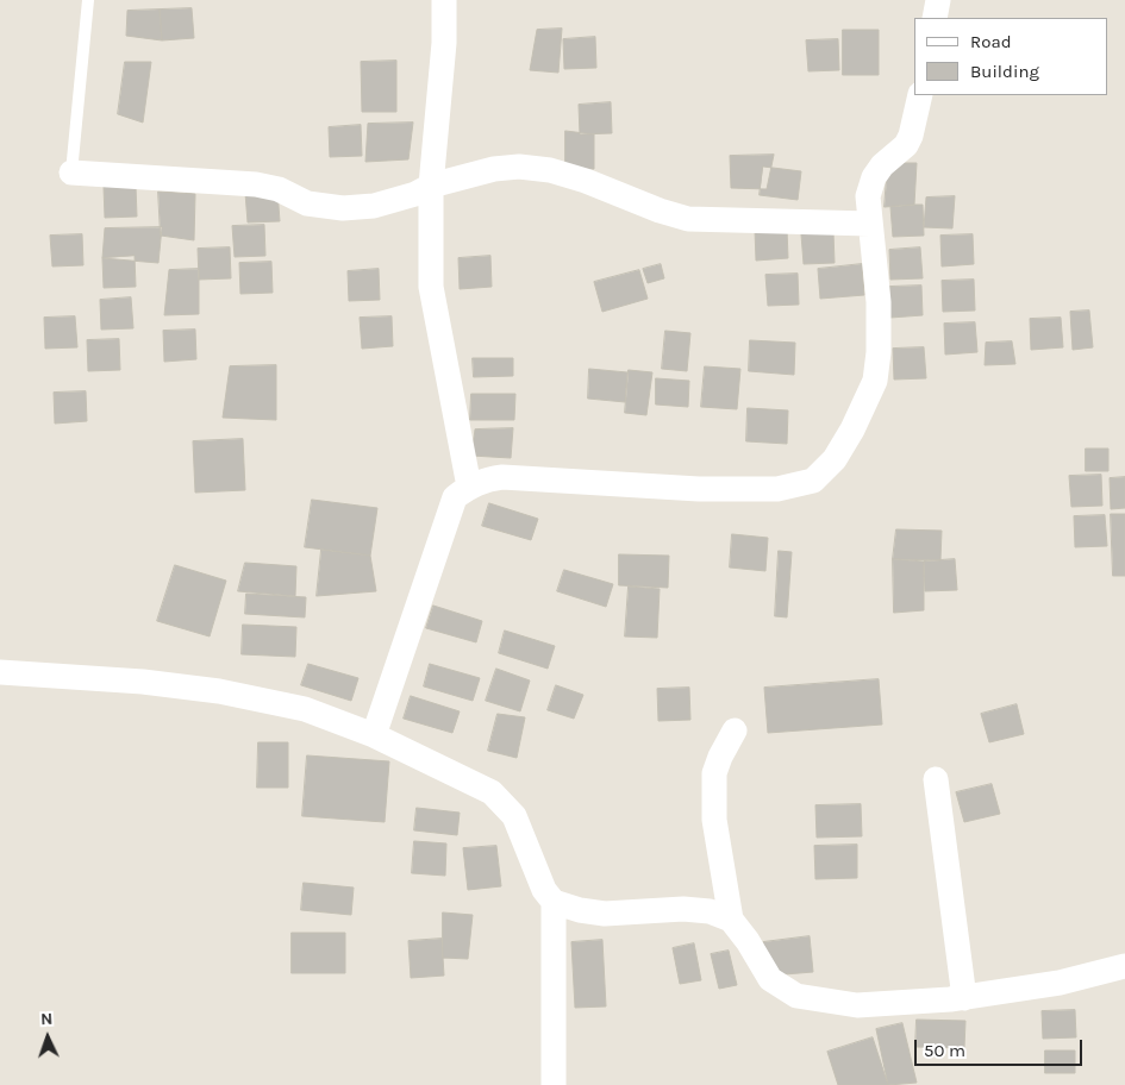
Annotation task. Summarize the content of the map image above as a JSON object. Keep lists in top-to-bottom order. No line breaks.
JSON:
{"legend":["Road","Building"],"scale_bar":"50 m","north":"top"}
